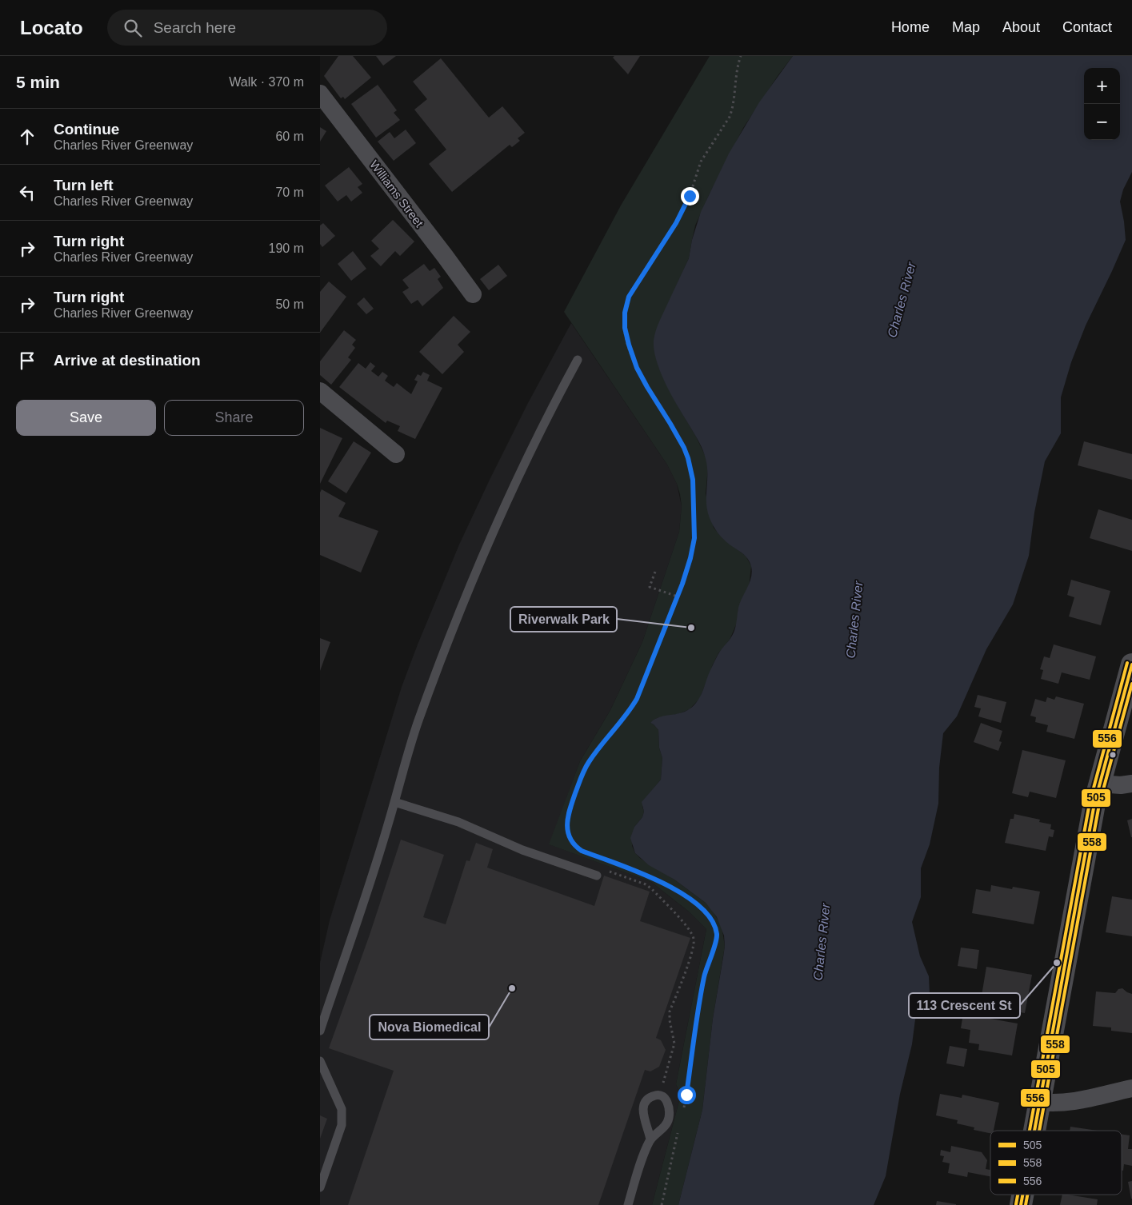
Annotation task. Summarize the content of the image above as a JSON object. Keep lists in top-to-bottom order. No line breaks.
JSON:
{"streets":{"street":["Williams Street"]},"water":["Charles River"],"places":["Riverwalk Park","113 Crescent St","Nova Biomedical"],"lines":["transit line 556","transit line 505","transit line 558"],"legend":["505","558","556"],"page":{"header":"Locato","search":"Search here","nav":["Home","Map","About","Contact"],"heading":["5 min","Walk · 370 m"],"map_buttons":["+","−"],"list":[["Continue","Charles River Greenway","60 m"],["Turn left","Charles River Greenway","70 m"],["Turn right","Charles River Greenway","190 m"],["Turn right","Charles River Greenway","50 m"],"Arrive at destination"],"buttons":["Save","Share"]}}
